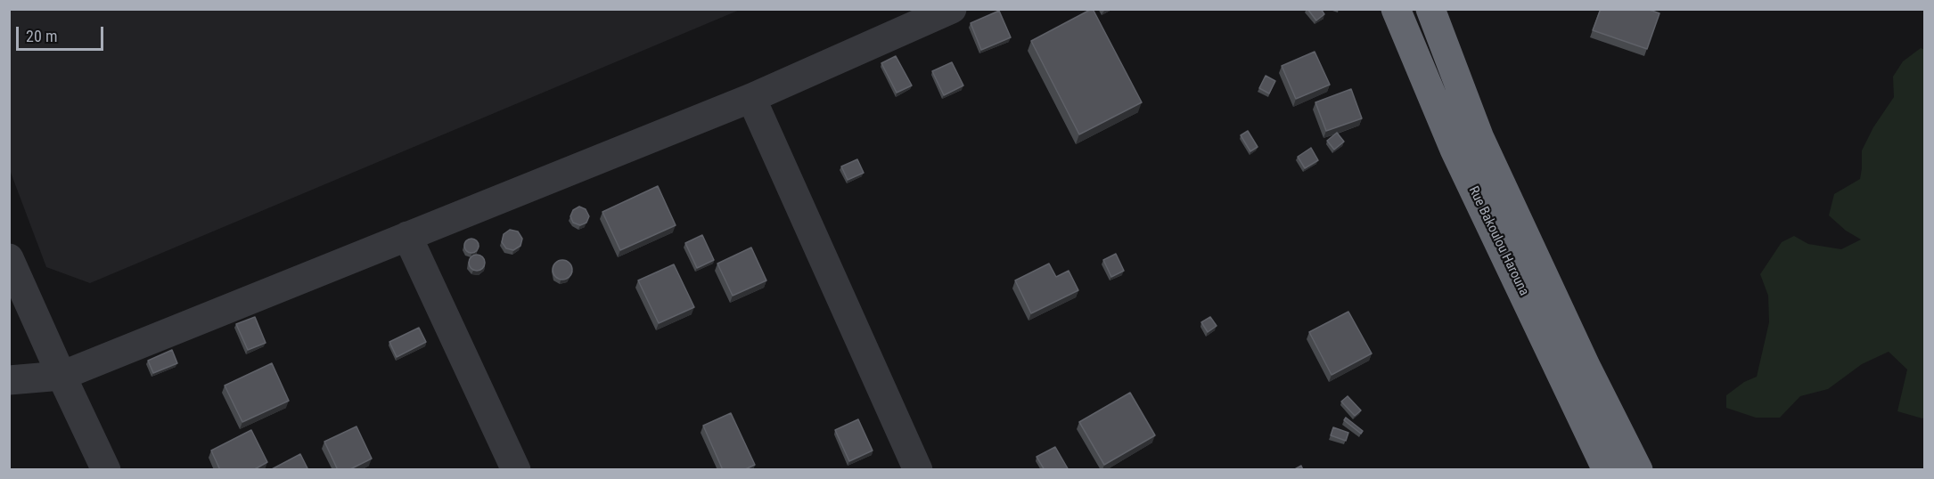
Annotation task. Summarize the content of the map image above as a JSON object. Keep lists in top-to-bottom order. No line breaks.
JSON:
{"streets":{"highway":["Rue Bakoulou Harouna"]},"scale_bar":"20 m"}
